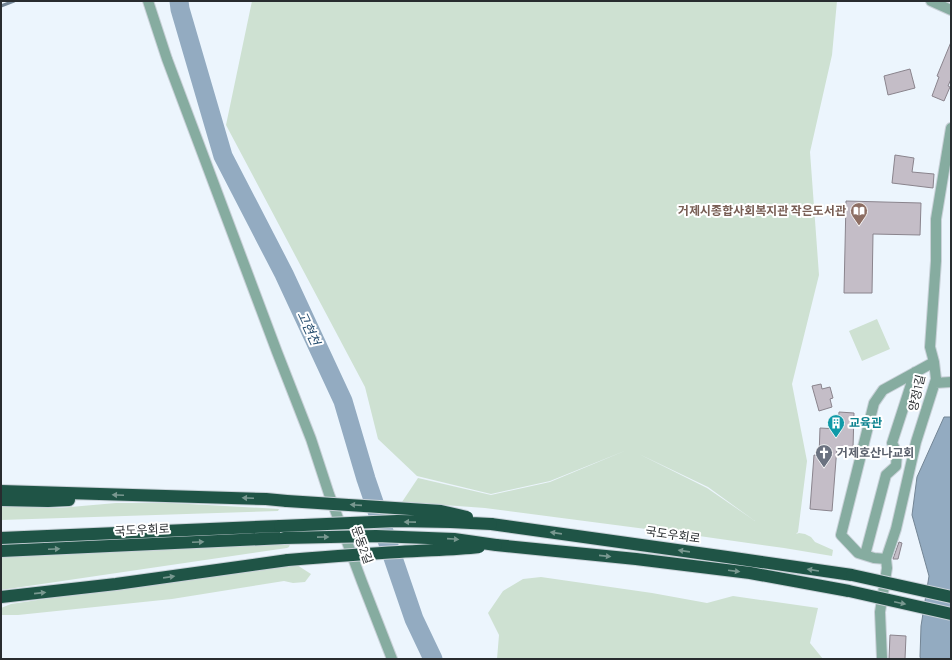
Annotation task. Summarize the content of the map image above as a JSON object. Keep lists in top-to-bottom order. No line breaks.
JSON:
{"streets":{"highway":["국도우회로"],"street":["양정1길","문동2길"]},"water":["고현천"],"places":{"library":["거제시종합사회복지관 작은도서관"],"building":["교육관"],"church":["거제호산나교회"]}}
